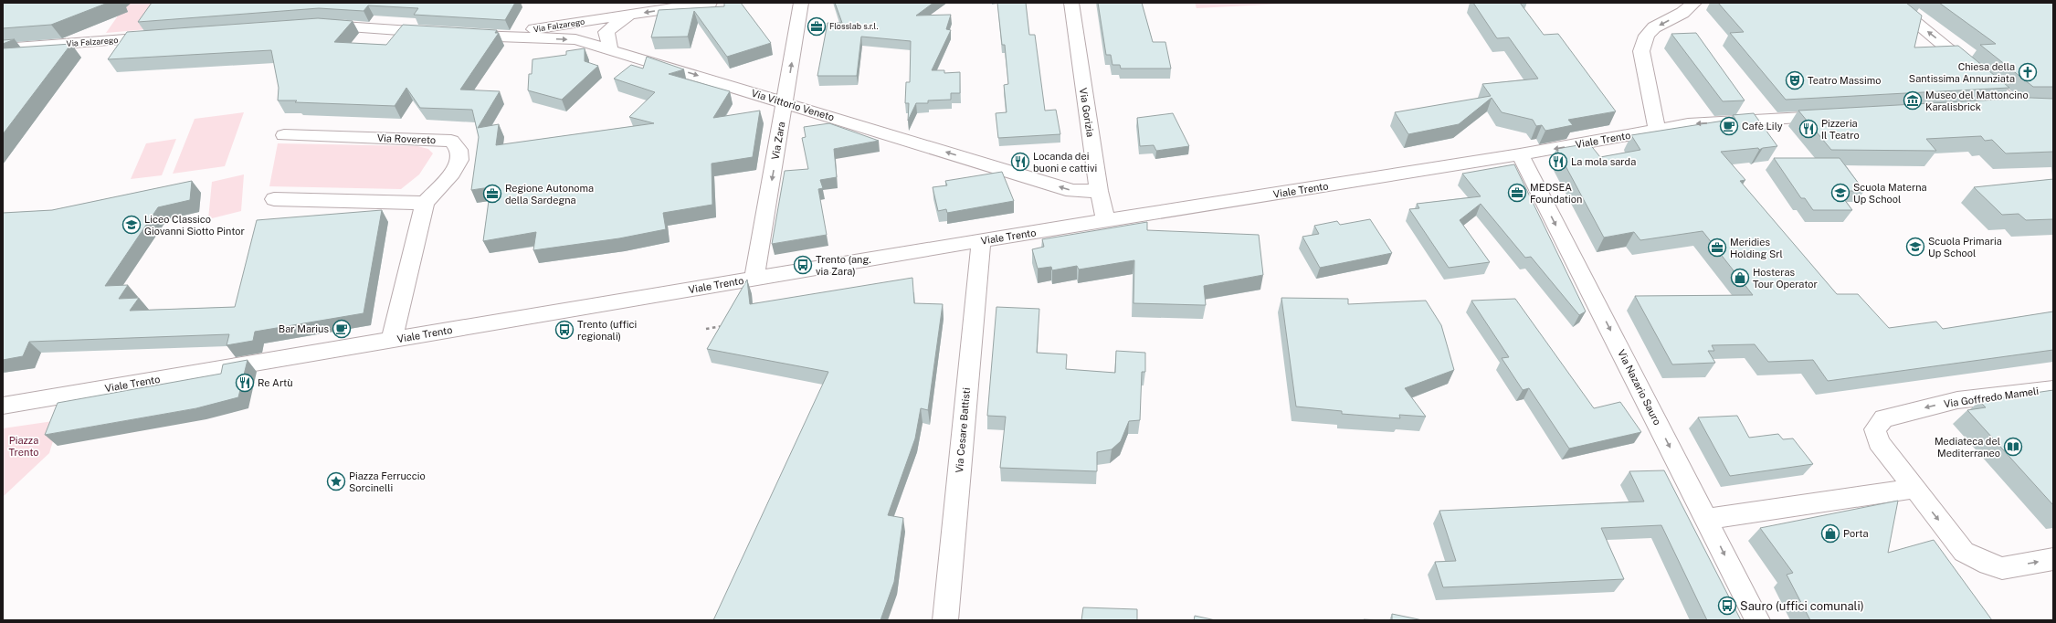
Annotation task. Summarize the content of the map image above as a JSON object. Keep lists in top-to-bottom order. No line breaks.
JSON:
{"streets":{"street":["Via Falzarego","Via Vittorio Veneto","Via Gorizia","Via Rovereto","Viale Trento","Via Zara","Via Nazario Sauro","Via Goffredo Mameli","Via Cesare Battisti"]},"crossings":[["Via Falzarego","Via Vittorio Veneto"],["Via Vittorio Veneto","Via Gorizia"],["Via Vittorio Veneto","Via Zara"],["Via Gorizia","Viale Trento"],["Viale Trento","Via Zara"],["Viale Trento","Via Nazario Sauro"],["Viale Trento","Via Cesare Battisti"]],"one_way":["Via Nazario Sauro"],"parks":["Piazza Trento"],"places":{"office":["Flosslab s.r.l.","MEDSEA Foundation","Regione Autonoma della Sardegna","Meridies Holding Srl"],"church":["Chiesa della Santissima Annunziata"],"theatre":["Teatro Massimo"],"museum":["Museo del Mattoncino Karalisbrick"],"cafe":["Cafè Lily","Bar Marius"],"restaurant":["Pizzeria Il Teatro","Locanda dei buoni e cattivi","La mola sarda","Re Artù"],"school or university":["Scuola Materna Up School","Liceo Classico Giovanni Siotto Pintor","Scuola Primaria Up School"],"bus stop":["Trento (ang. via Zara)","Trento (uffici regionali)","Sauro (uffici comunali)"],"shop":["Hosteras Tour Operator","Porta"],"library":["Mediateca del Mediterraneo"],"place":["Piazza Ferruccio Sorcinelli"]}}
